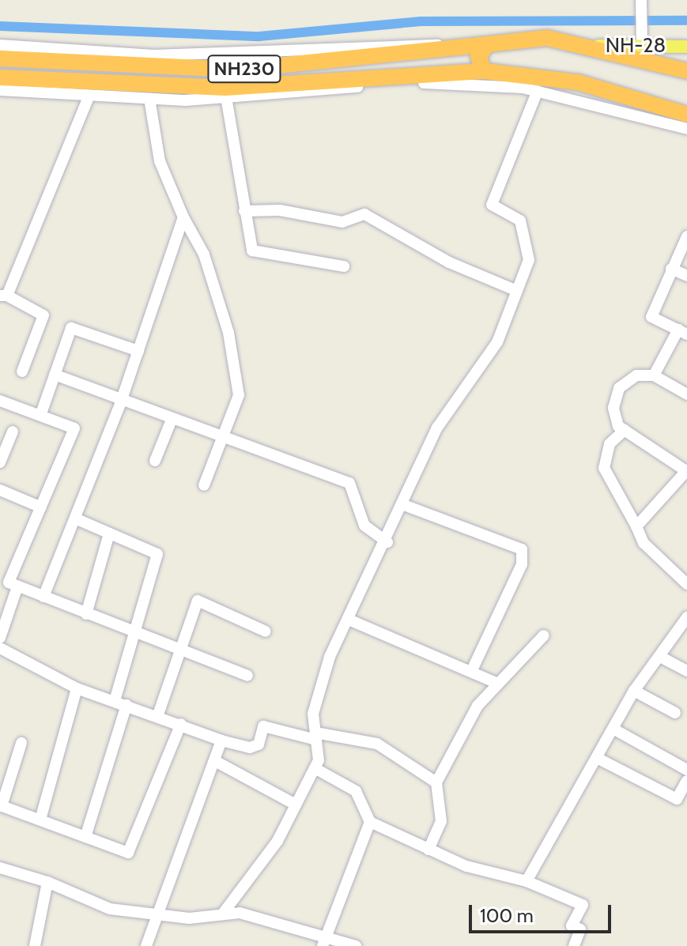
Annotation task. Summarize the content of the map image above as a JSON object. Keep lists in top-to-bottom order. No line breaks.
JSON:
{"streets":{"highway":["NH230"],"main road":["NH-28"]},"crossings":[["NH-28","NH230"]],"scale_bar":"100 m"}
